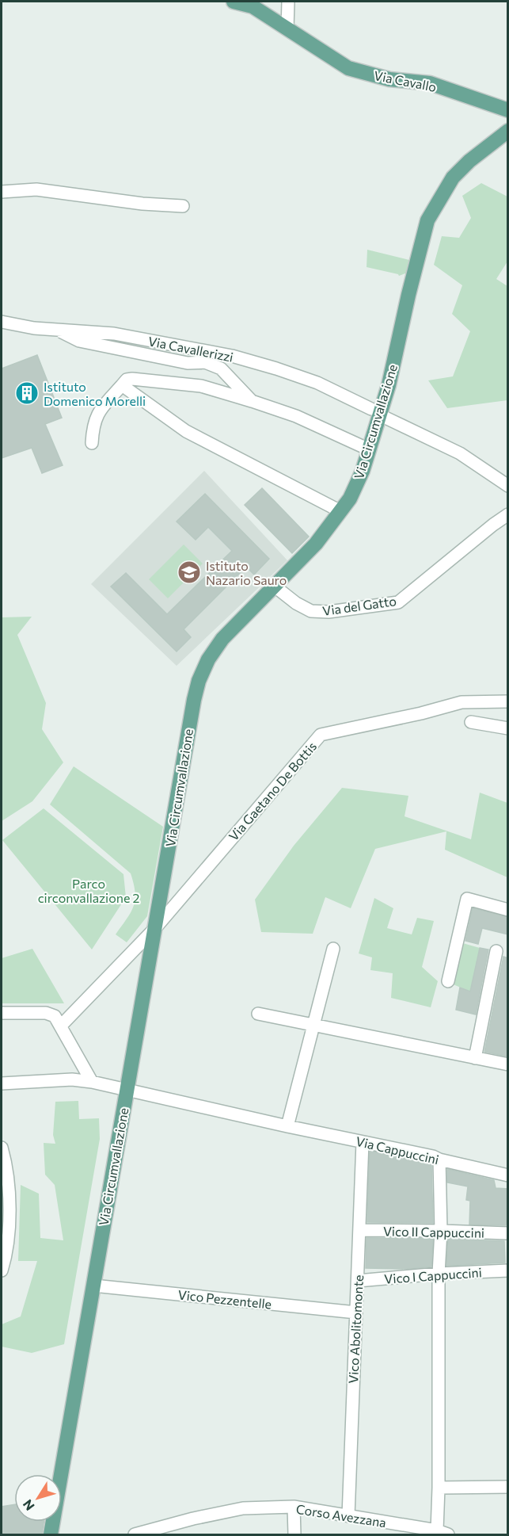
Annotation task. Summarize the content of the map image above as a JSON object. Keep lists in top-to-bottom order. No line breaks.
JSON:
{"streets":{"main road":["Via Cavallo","Via Circumvallazione"],"street":["Via Cavallerizzi","Via del Gatto","Via Gaetano De Bottis","Via Cappuccini","Vico II Cappuccini","Vico I Cappuccini","Vico Pezzentelle","Vico Abolitomonte","Corso Avezzana"]},"crossings":[["Via Circumvallazione","Via del Gatto"],["Via Circumvallazione","Via Gaetano De Bottis"],["Via Circumvallazione","Via Cappuccini"],["Via Circumvallazione","Vico Pezzentelle"],["Via Cappuccini","Vico Abolitomonte"],["Vico II Cappuccini","Vico Abolitomonte"],["Vico I Cappuccini","Vico Abolitomonte"],["Vico Pezzentelle","Vico Abolitomonte"],["Vico Abolitomonte","Corso Avezzana"]],"parks":["Parco circonvallazione 2"],"places":{"building":["Istituto Domenico Morelli"],"school or university":["Istituto Nazario Sauro"]},"north":"bottom left"}
